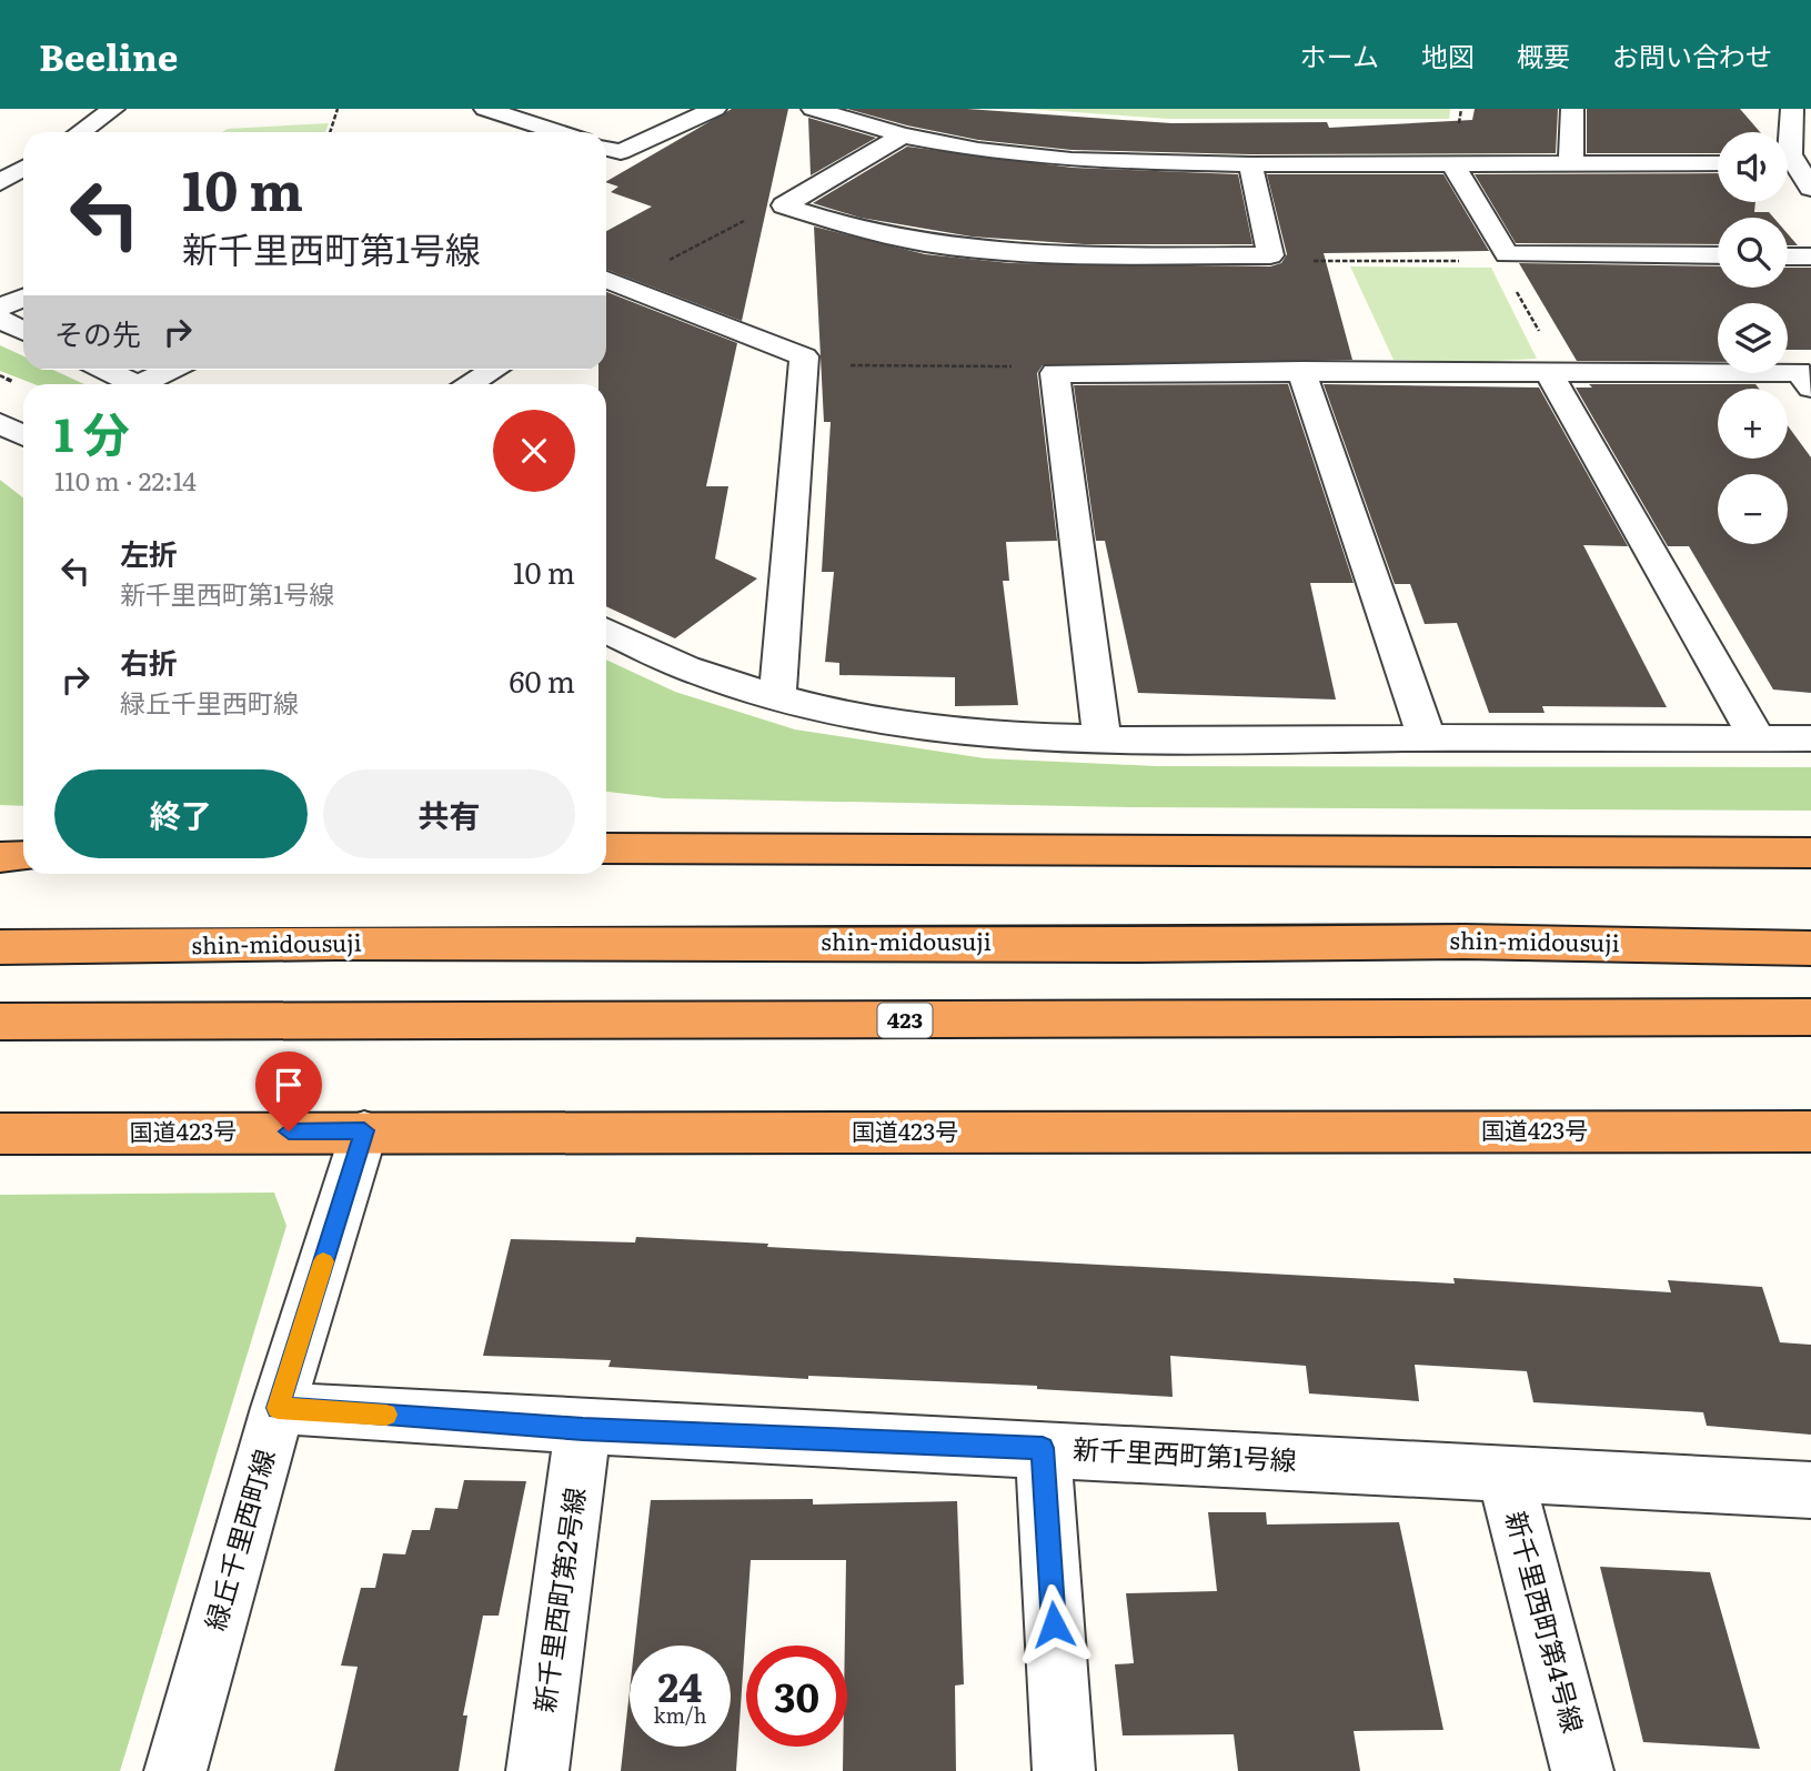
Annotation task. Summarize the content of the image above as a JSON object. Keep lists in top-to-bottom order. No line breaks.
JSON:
{"streets":{"highway":["shin-midousuji","423","国道423号"],"street":["新千里西町第1号線","緑丘千里西町線","新千里西町第2号線","新千里西町第4号線"]},"crossings":[["国道423号","緑丘千里西町線"],["新千里西町第1号線","緑丘千里西町線"],["新千里西町第1号線","新千里西町第2号線"],["新千里西町第1号線","新千里西町第4号線"]],"page":{"header":"Beeline","nav":["ホーム","地図","概要","お問い合わせ"],"map_buttons":["+","−"],"turn":["10 m","新千里西町第1号線"],"then":"その先","heading":["1 分","110 m · 22:14"],"list":[{"name":"左折","note":"新千里西町第1号線","value":"10 m"},{"name":"右折","note":"緑丘千里西町線","value":"60 m"}],"buttons":["終了","共有"],"speed":"24 km/h","limit":"30"}}
